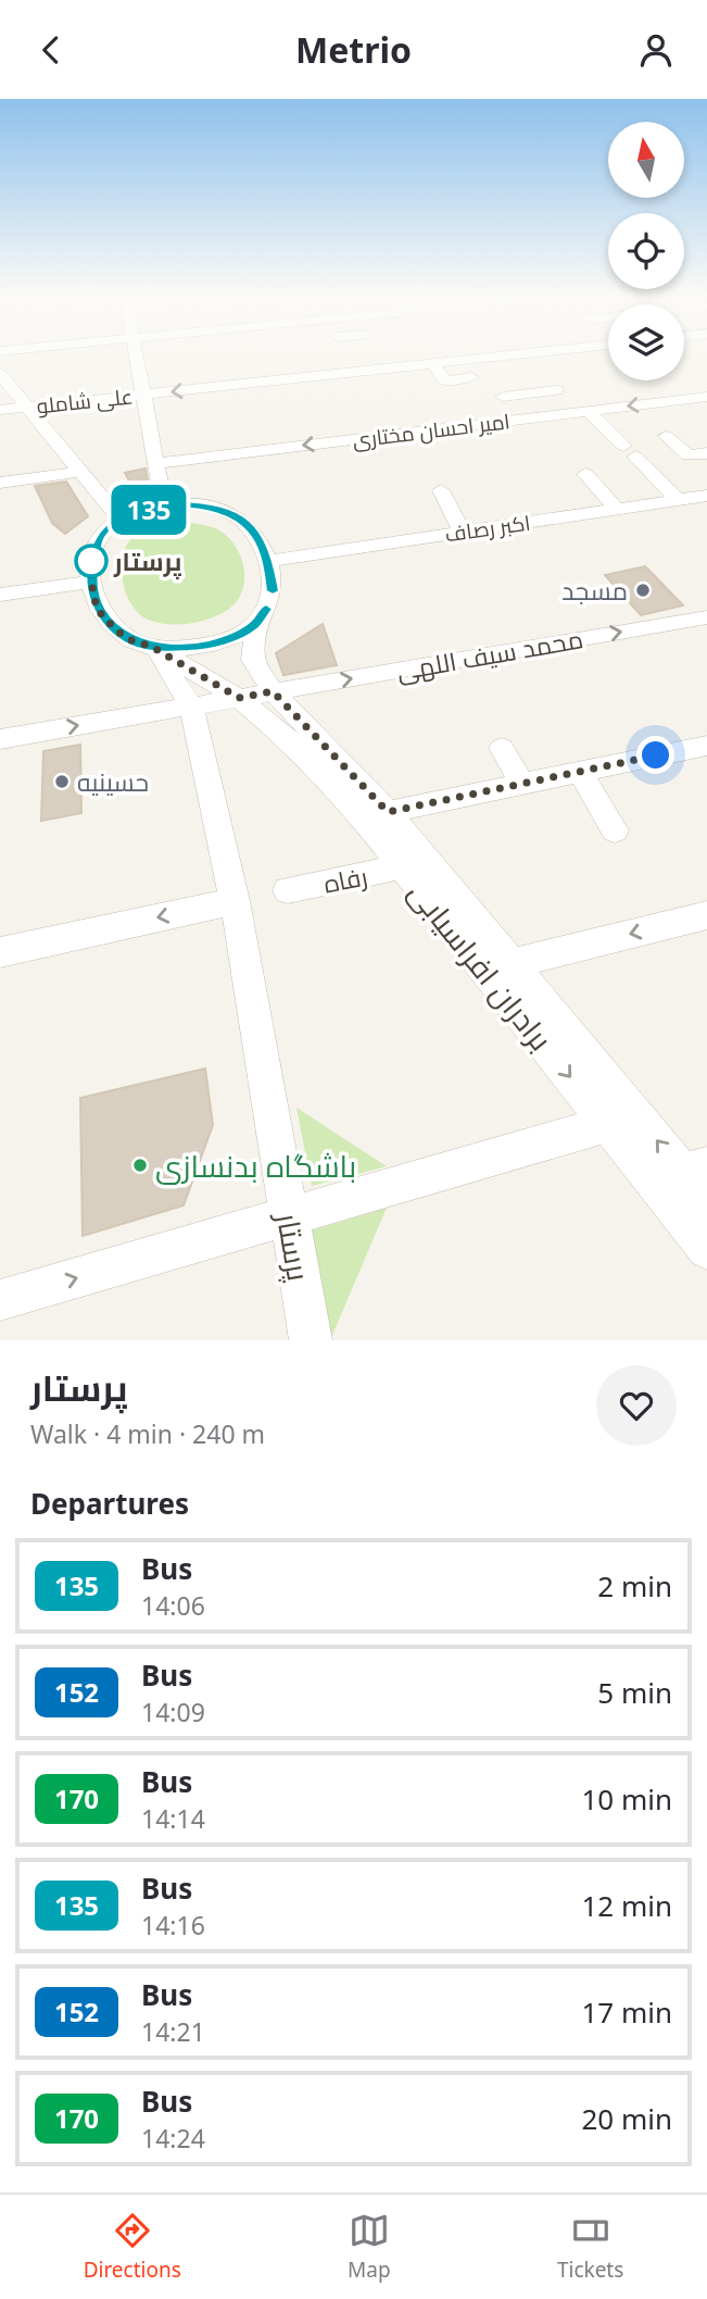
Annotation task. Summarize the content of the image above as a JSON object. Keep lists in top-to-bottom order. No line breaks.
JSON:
{"streets":{"street":["علی شاملو","امیر احسان مختاری","اکبر رصاف","محمد سیف اللهی","رفاه","برادران افراسیابی","پرستار"]},"crossings":[["اکبر رصاف","برادران افراسیابی"],["محمد سیف اللهی","برادران افراسیابی"],["محمد سیف اللهی","پرستار"],["رفاه","برادران افراسیابی"]],"one_way":["علی شاملو","امیر احسان مختاری"],"places":["پرستار","مسجد","حسینیه","باشگاه بدنسازی"],"lines":["bus line 135"],"north":"top","page":{"header":"Metrio","on_map":"135","heading":[["پرستار","Walk · 4 min · 240 m"],"Departures"],"list":[{"mark":"135","name":"Bus","note":"14:06","value":"2 min"},{"mark":"152","name":"Bus","note":"14:09","value":"5 min"},{"mark":"170","name":"Bus","note":"14:14","value":"10 min"},{"mark":"135","name":"Bus","note":"14:16","value":"12 min"},{"mark":"152","name":"Bus","note":"14:21","value":"17 min"},{"mark":"170","name":"Bus","note":"14:24","value":"20 min"}],"tabs":["Directions","Map","Tickets"]}}
